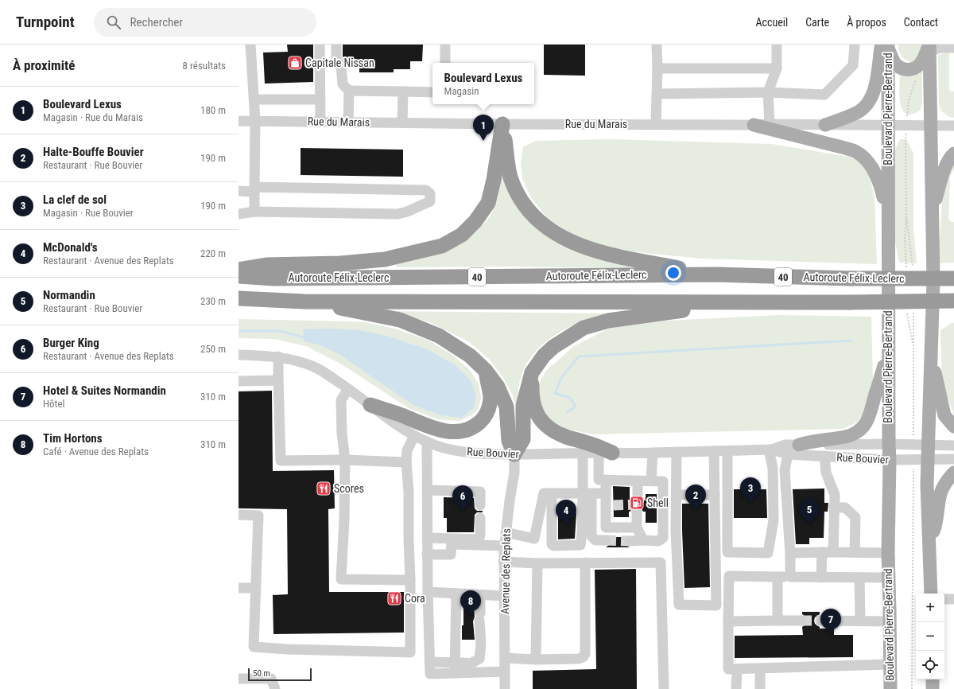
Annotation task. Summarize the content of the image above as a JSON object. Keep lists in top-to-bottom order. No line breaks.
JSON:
{"streets":{"highway":["Autoroute Félix-Leclerc","40"],"main road":["Boulevard Pierre-Bertrand"],"street":["Rue du Marais","Rue Bouvier","Avenue des Replats"]},"crossings":[["Boulevard Pierre-Bertrand","Rue du Marais"],["Boulevard Pierre-Bertrand","Rue Bouvier"],["Rue Bouvier","Avenue des Replats"]],"places":{"shop":["Capitale Nissan"],"restaurant":["Scores","Cora"],"fuel station":["Shell"]},"scale_bar":"50 m","page":{"header":"Turnpoint","search":"Rechercher","nav":["Accueil","Carte","À propos","Contact"],"heading":["À proximité","8 résultats"],"popup":["Boulevard Lexus","Magasin"],"list":[{"mark":"1","name":"Boulevard Lexus","note":"Magasin · Rue du Marais","value":"180 m"},{"mark":"2","name":"Halte-Bouffe Bouvier","note":"Restaurant · Rue Bouvier","value":"190 m"},{"mark":"3","name":"La clef de sol","note":"Magasin · Rue Bouvier","value":"190 m"},{"mark":"4","name":"McDonald's","note":"Restaurant · Avenue des Replats","value":"220 m"},{"mark":"5","name":"Normandin","note":"Restaurant · Rue Bouvier","value":"230 m"},{"mark":"6","name":"Burger King","note":"Restaurant · Avenue des Replats","value":"250 m"},{"mark":"7","name":"Hotel & Suites Normandin","note":"Hôtel","value":"310 m"},{"mark":"8","name":"Tim Hortons","note":"Café · Avenue des Replats","value":"310 m"}],"pins":["1","3","2","6","5","4","8","7"],"map_buttons":["+","−"],"scale":"50 m"}}
